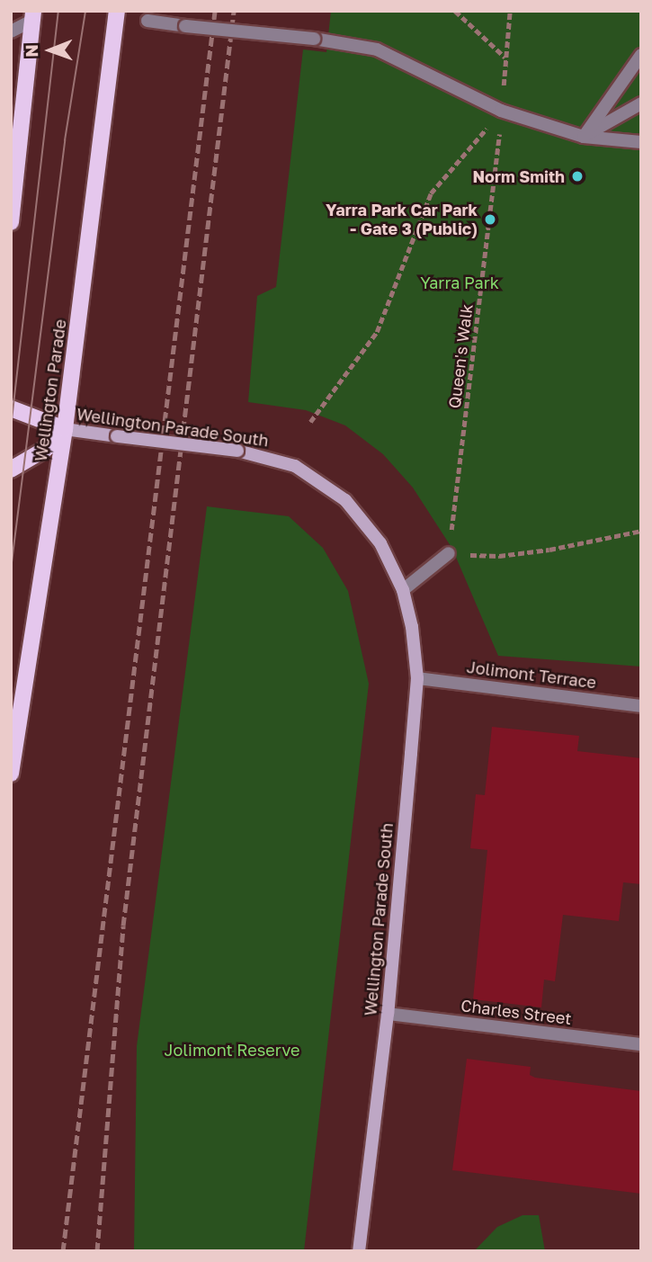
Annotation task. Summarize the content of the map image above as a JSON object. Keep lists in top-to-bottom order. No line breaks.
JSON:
{"streets":{"main road":["Wellington Parade"],"street":["Wellington Parade South","Jolimont Terrace","Charles Street"],"path":["Queen's Walk"]},"crossings":[["Wellington Parade","Wellington Parade South"],["Wellington Parade South","Jolimont Terrace"],["Wellington Parade South","Charles Street"]],"parks":["Yarra Park","Jolimont Reserve"],"places":["Norm Smith","Yarra Park Car Park - Gate 3 (Public)"],"north":"left"}
